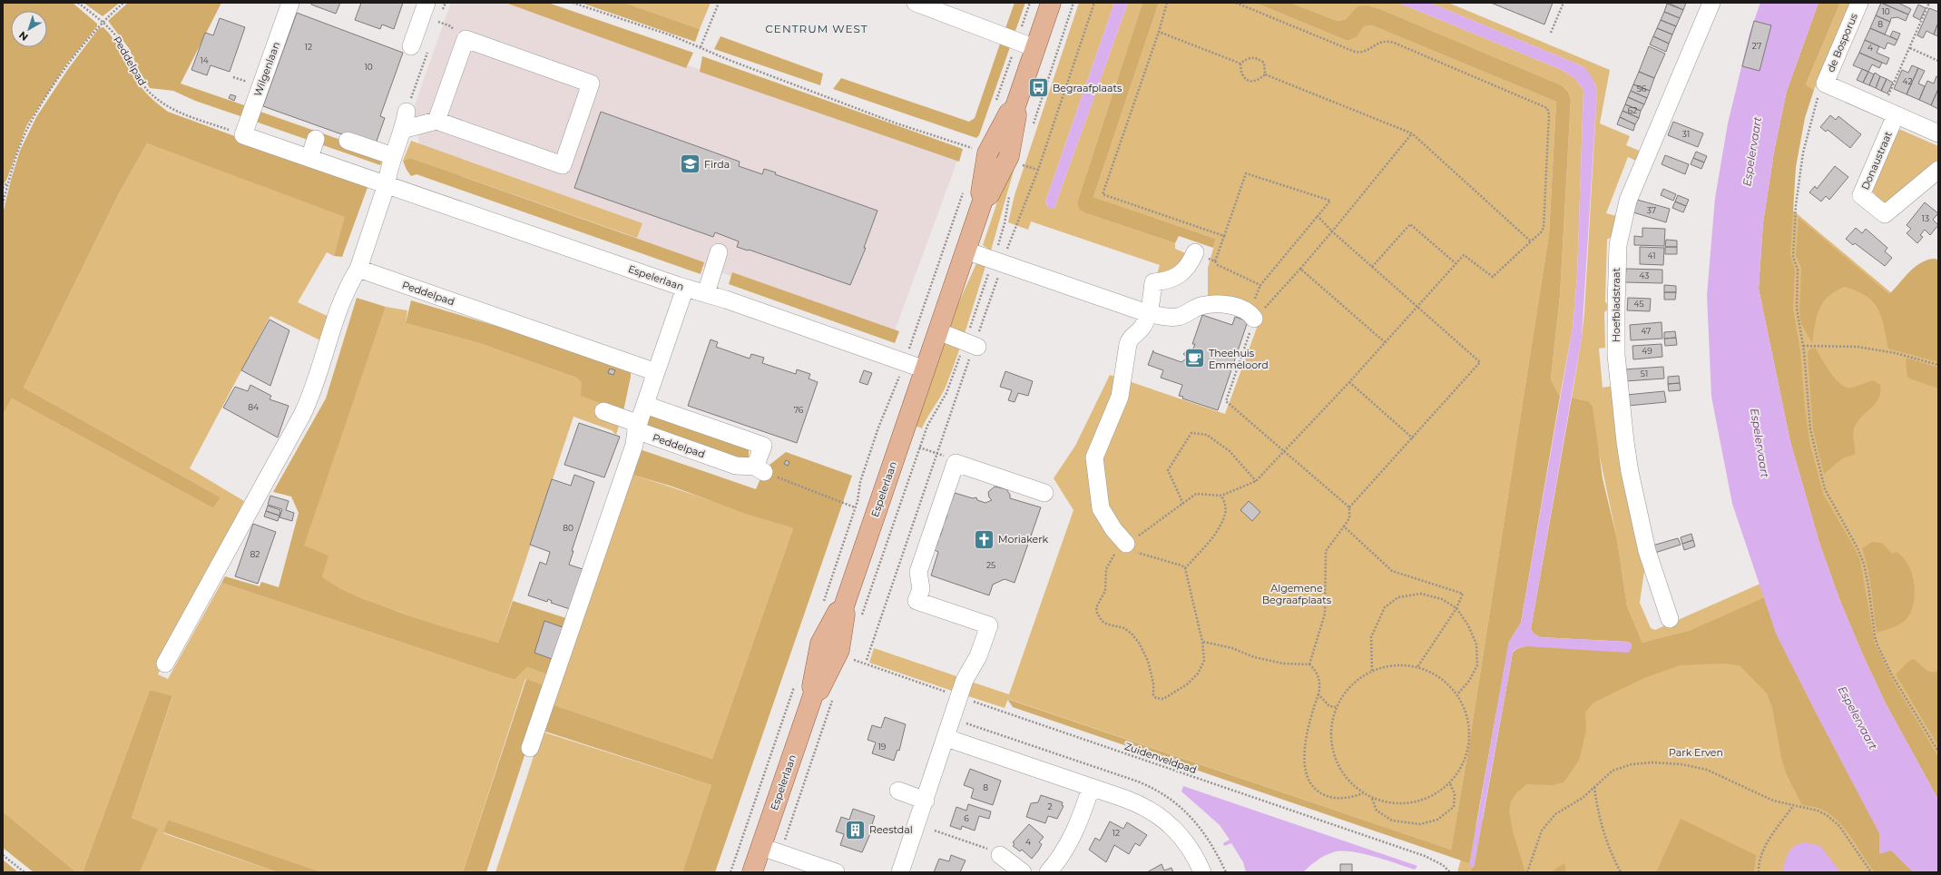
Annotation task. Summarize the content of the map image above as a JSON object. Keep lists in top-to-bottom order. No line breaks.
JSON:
{"streets":{"main road":["Espelerlaan"],"street":["de Bosporus","Peddelpad","Wilgenlaan","Donaustraat","Hoefbladstraat"],"path":["Zuidenveldpad"]},"crossings":[["Peddelpad","Wilgenlaan"]],"districts":["CENTRUM WEST"],"water":["Espelervaart"],"parks":["Algemene Begraafplaats","Park Erven"],"places":{"bus stop":["Begraafplaats"],"school or university":["Firda"],"cafe":["Theehuis Emmeloord"],"church":["Moriakerk"],"building":["Reestdal"]},"house_numbers":["10","8","27","12","4","14","10","42","56","62","31","37","13","41","43","45","47","49","51","84","76","80","82","25","19","8","2","6","12","4"],"north":"bottom left"}
